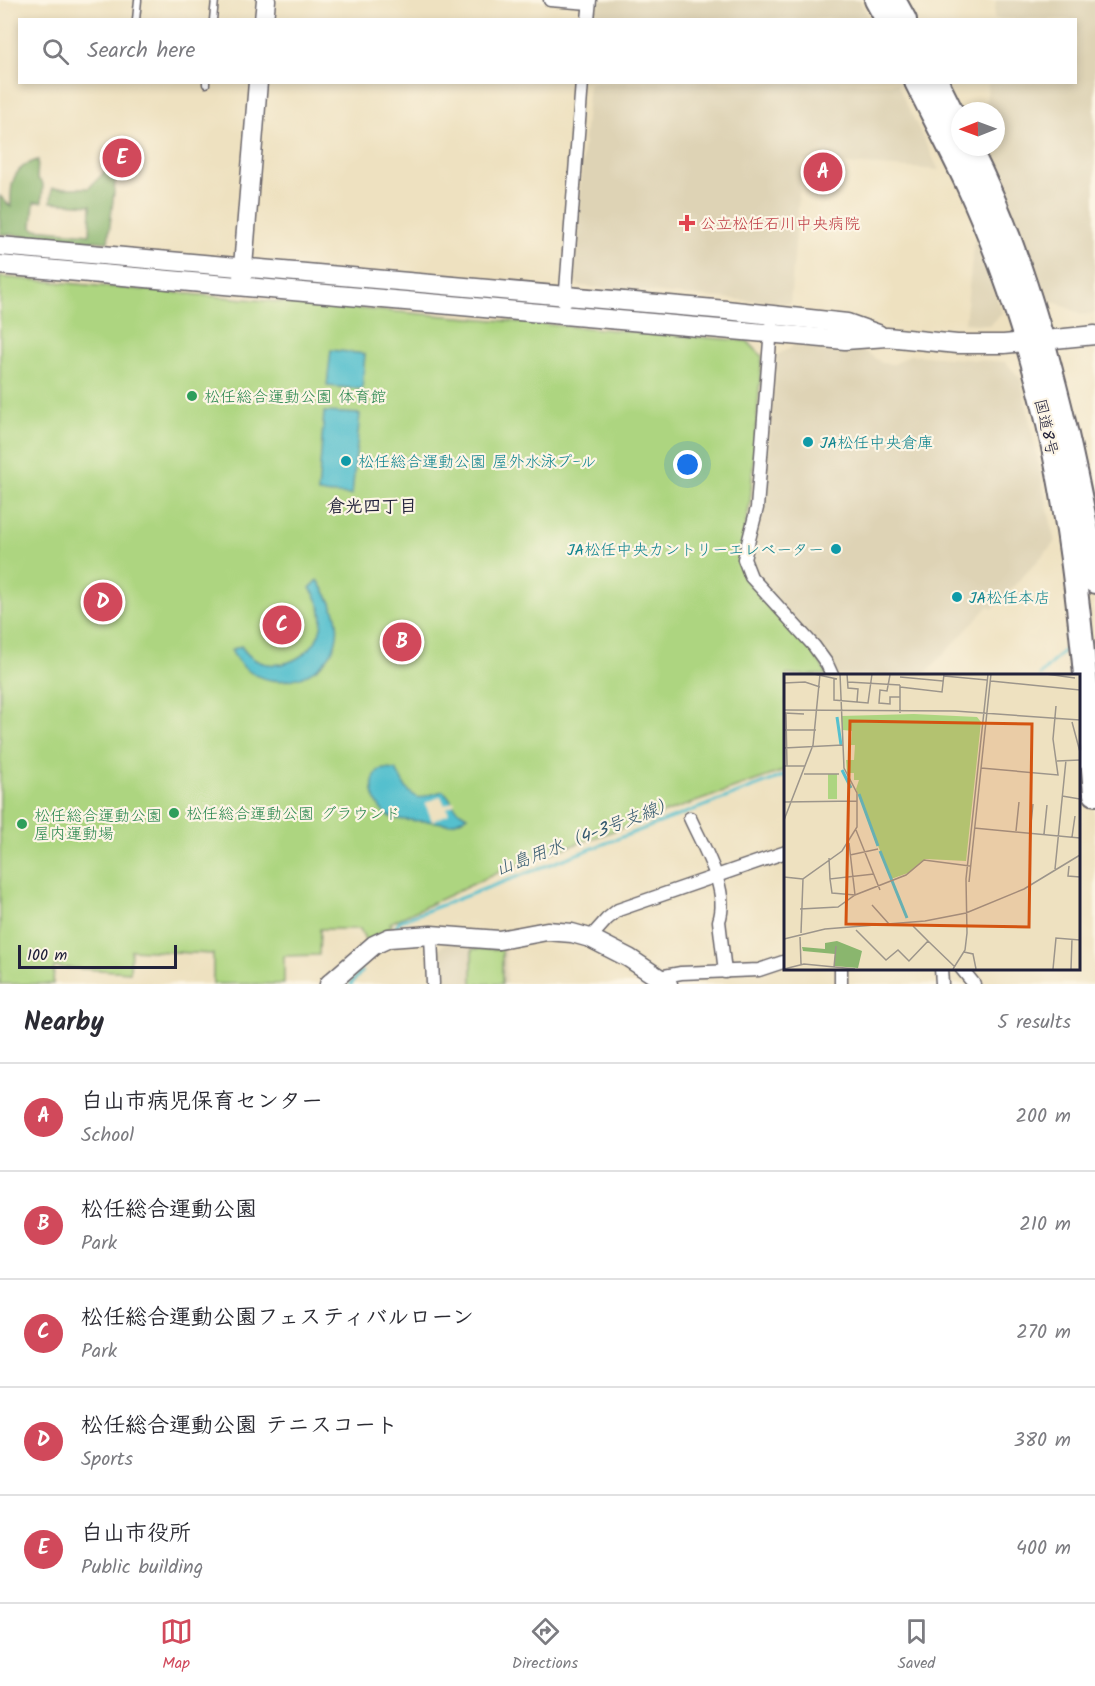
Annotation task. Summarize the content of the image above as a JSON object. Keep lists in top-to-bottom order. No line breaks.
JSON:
{"streets":{"highway":["国道8号"]},"districts":["倉光四丁目"],"water":["山島用水（4-3号支線）"],"places":{"health":["公立松任石川中央病院"],"other":["松任総合運動公園 体育館","JA松任中央倉庫","松任総合運動公園 屋外水泳プｰル","JA松任中央カントリーエレベーター","JA松任本店","松任総合運動公園 グラウンド","松任総合運動公園 屋内運動場"]},"scale_bar":"100 m","north":"left","page":{"search":"Search here","pins":["E","A","D","C","B"],"scale":"100 m","heading":["Nearby","5 results"],"list":[{"mark":"A","name":"白山市病児保育センター","note":"School","value":"200 m"},{"mark":"B","name":"松任総合運動公園","note":"Park","value":"210 m"},{"mark":"C","name":"松任総合運動公園フェスティバルローン","note":"Park","value":"270 m"},{"mark":"D","name":"松任総合運動公園 テニスコート","note":"Sports","value":"380 m"},{"mark":"E","name":"白山市役所","note":"Public building","value":"400 m"}],"nav":["Map","Directions","Saved"]}}
